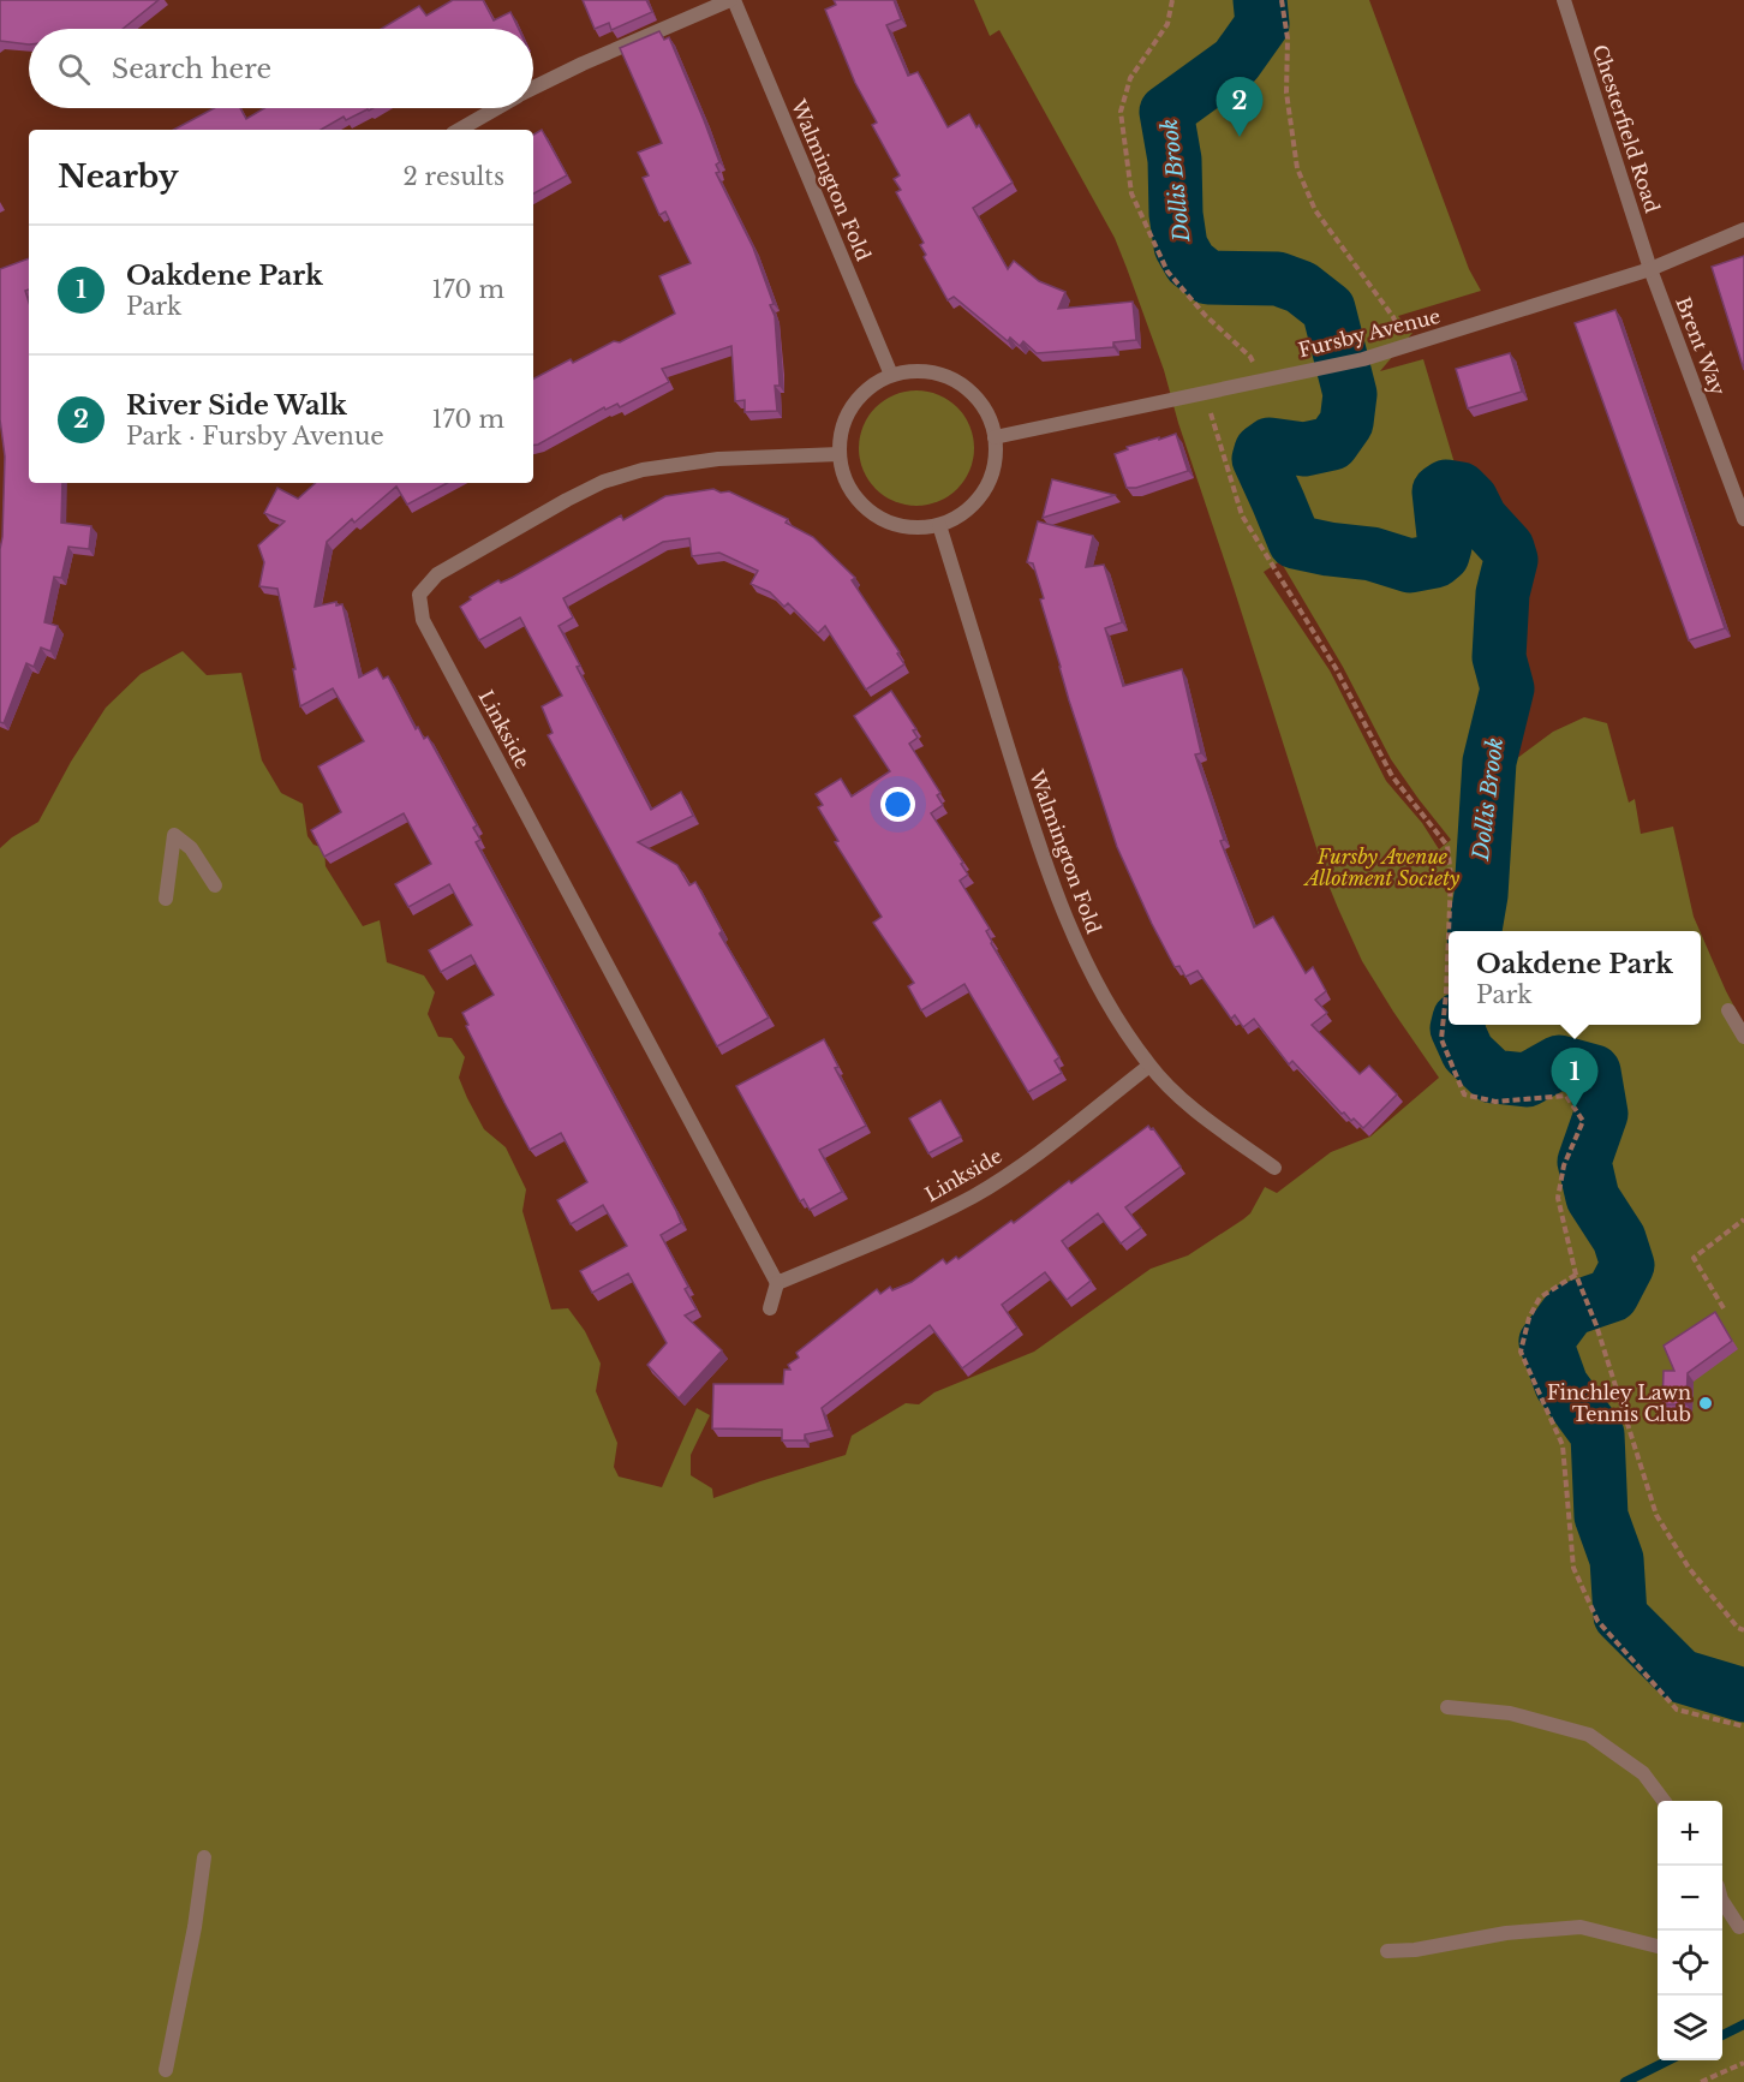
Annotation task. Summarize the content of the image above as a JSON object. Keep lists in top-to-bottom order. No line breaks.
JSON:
{"streets":{"street":["Chesterfield Road","Walmington Fold","Fursby Avenue","Brent Way","Linkside"]},"crossings":[["Chesterfield Road","Fursby Avenue"],["Chesterfield Road","Brent Way"],["Walmington Fold","Fursby Avenue"],["Walmington Fold","Linkside"],["Fursby Avenue","Brent Way"],["Fursby Avenue","Linkside"]],"water":["Dollis Brook"],"parks":["Fursby Avenue Allotment Society"],"places":["Finchley Lawn Tennis Club"],"page":{"search":"Search here","pins":["2","1"],"heading":["Nearby","2 results"],"list":[{"mark":"1","name":"Oakdene Park","note":"Park","value":"170 m"},{"mark":"2","name":"River Side Walk","note":"Park · Fursby Avenue","value":"170 m"}],"popup":["Oakdene Park","Park"],"map_buttons":["+","−"]}}
